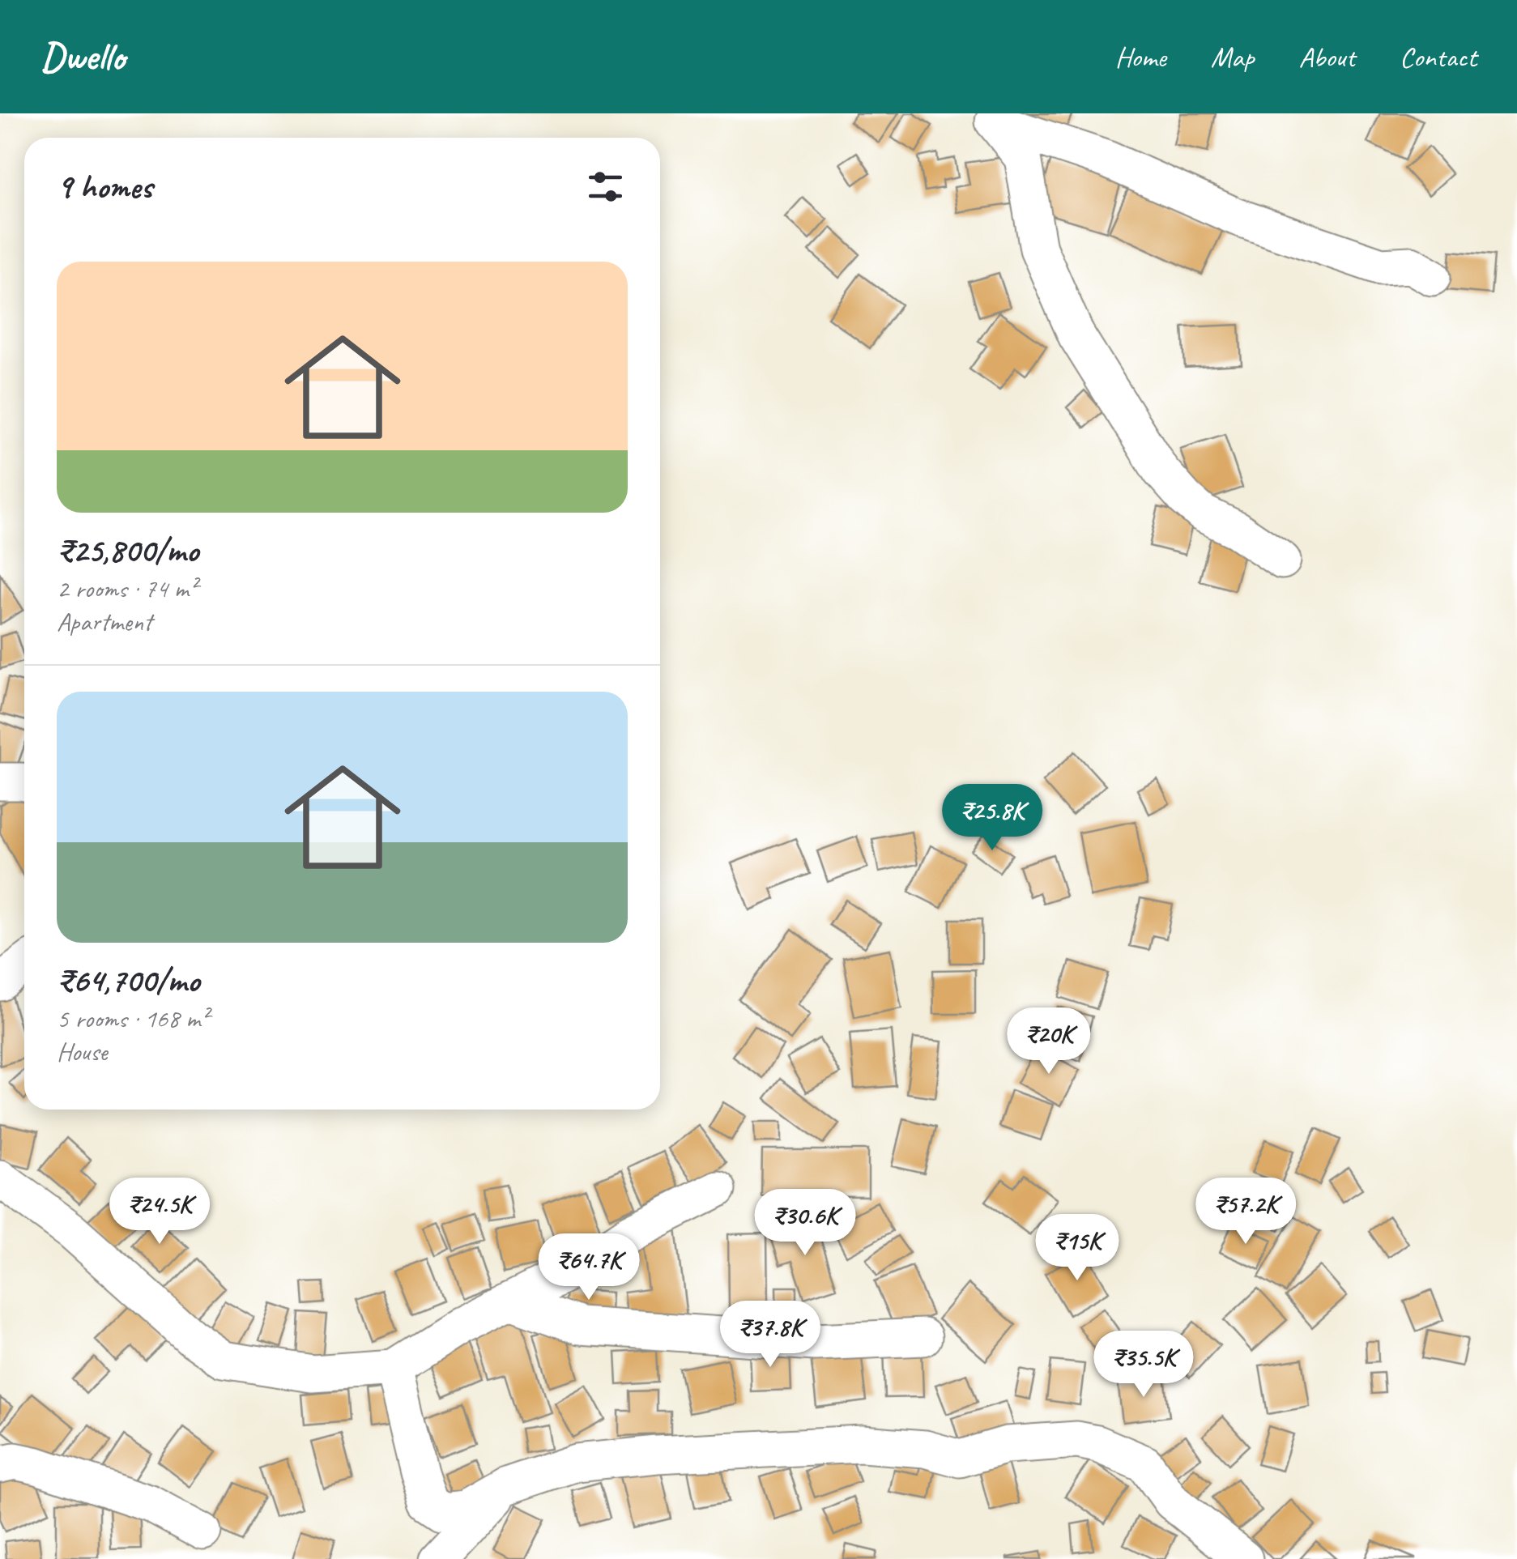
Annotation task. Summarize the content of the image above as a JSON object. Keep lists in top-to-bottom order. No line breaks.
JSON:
{"page":{"header":"Dwello","nav":["Home","Map","About","Contact"],"heading":"9 homes","list":[{"name":"₹25,800/mo","note":"2 rooms · 74 m² · Apartment"},{"name":"₹64,700/mo","note":"5 rooms · 168 m² · House"}],"price":["₹25.8K","₹20K","₹24.5K","₹57.2K","₹30.6K","₹15K","₹64.7K","₹37.8K","₹35.5K"]}}
